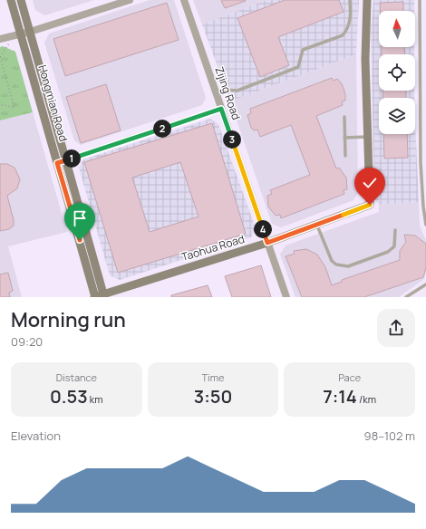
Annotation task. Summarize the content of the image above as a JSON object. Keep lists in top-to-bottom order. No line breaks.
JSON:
{"streets":{"main road":["Hongmian Road","Taohua Road"],"street":["Zijing Road"]},"crossings":[["Zijing Road","Taohua Road"],["Hongmian Road","Taohua Road"]],"north":"top","page":{"pins":["2","3","1","4"],"heading":["Morning run","09:20"],"stats":[["Distance","0.53 km"],["Time","3:50"],["Pace","7:14 /km"]],"chart":["Elevation","98–102 m"]}}
